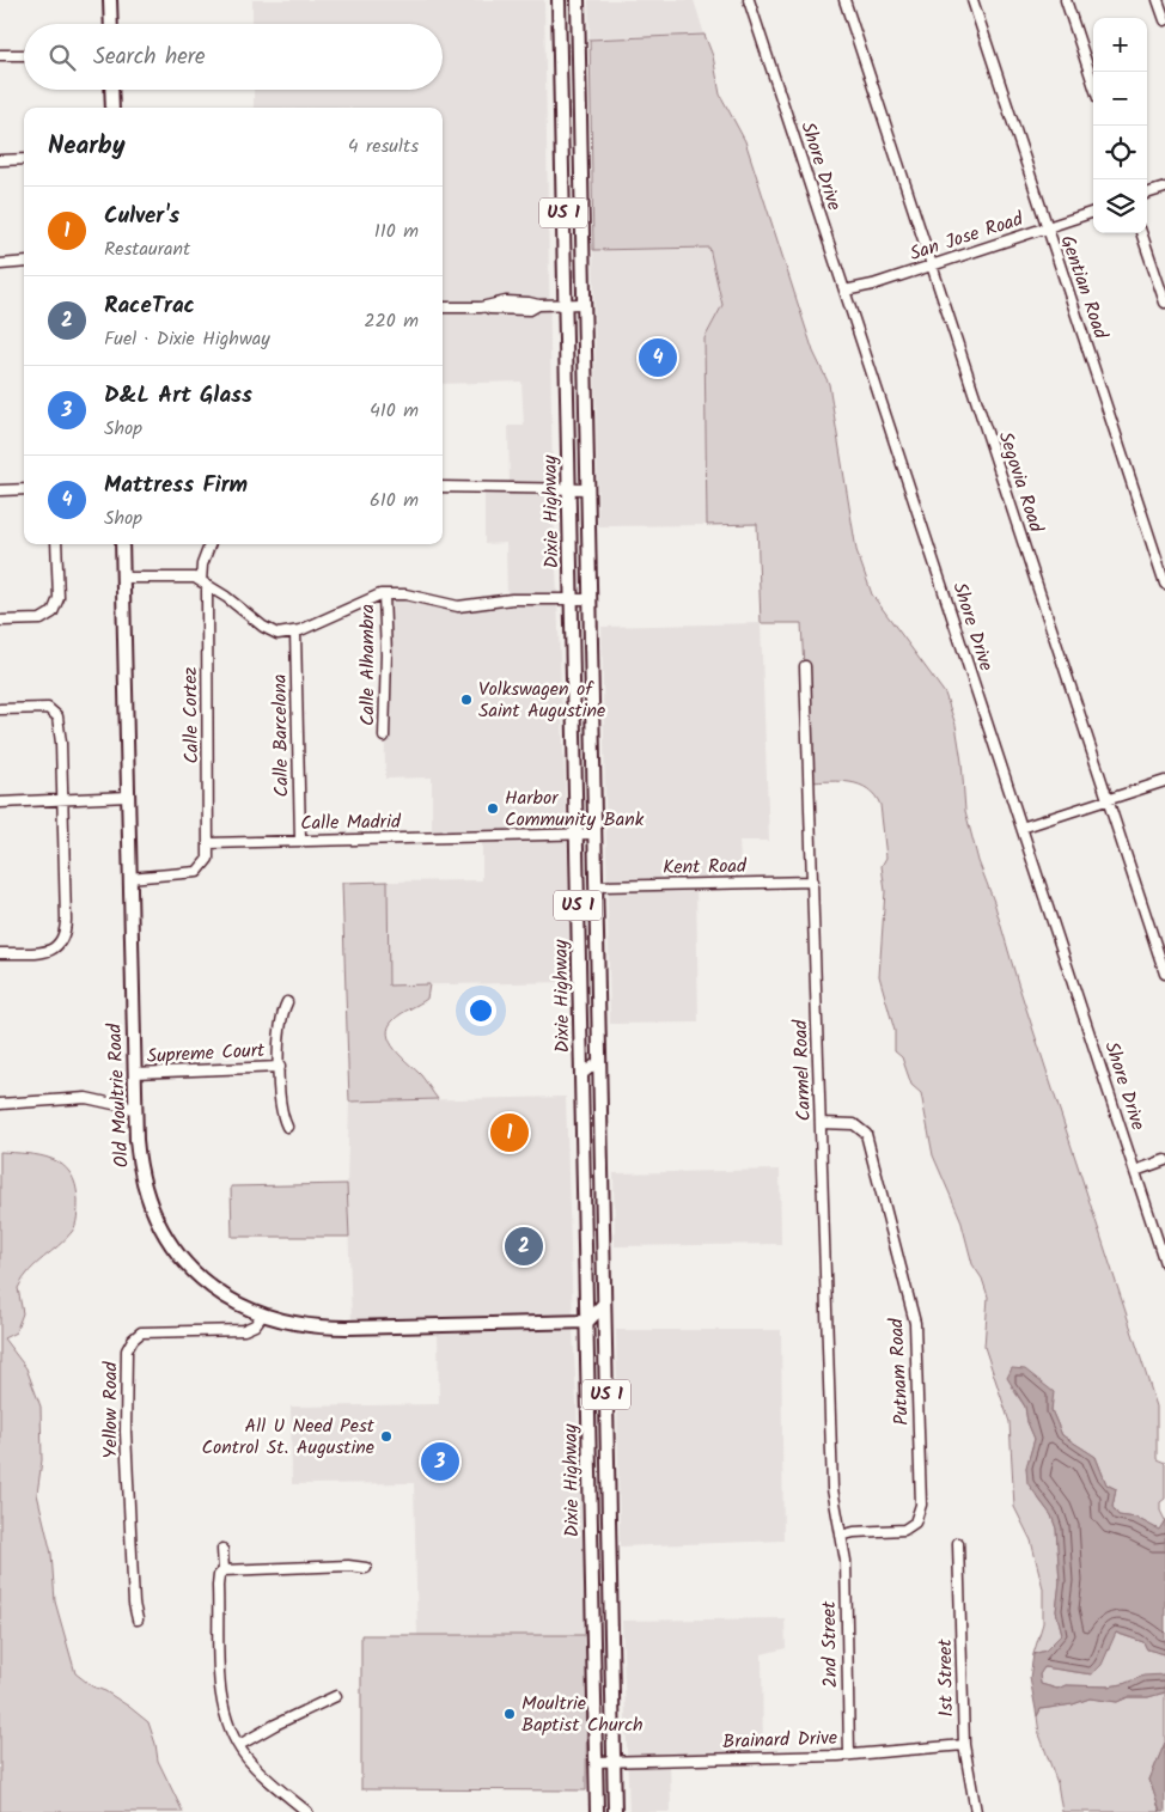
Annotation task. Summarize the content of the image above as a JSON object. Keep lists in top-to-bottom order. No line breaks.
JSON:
{"streets":{"main road":["US 1","Dixie Highway","Old Moultrie Road"],"street":["Shore Drive","San Jose Road","Gentian Road","Segovia Road","Calle Alhambra","Calle Cortez","Calle Barcelona","Calle Madrid","Kent Road","Supreme Court","Carmel Road","Putnam Road","Yellow Road","2nd Street","1st Street","Brainard Drive"]},"crossings":[["Shore Drive","San Jose Road"],["US 1","Calle Madrid"],["US 1","Kent Road"],["US 1","Brainard Drive"],["San Jose Road","Gentian Road"],["San Jose Road","Segovia Road"],["Dixie Highway","Calle Madrid"],["Dixie Highway","Old Moultrie Road"],["Dixie Highway","Brainard Drive"],["Calle Cortez","Calle Madrid"],["Calle Barcelona","Calle Madrid"],["Kent Road","Carmel Road"],["Supreme Court","Old Moultrie Road"],["Carmel Road","Putnam Road"],["Carmel Road","2nd Street"],["Old Moultrie Road","Yellow Road"],["Putnam Road","2nd Street"],["2nd Street","Brainard Drive"],["1st Street","Brainard Drive"]],"places":["Volkswagen of Saint Augustine","Harbor Community Bank","All U Need Pest Control St. Augustine","Moultrie Baptist Church"],"page":{"map_buttons":["+","−"],"search":"Search here","heading":["Nearby","4 results"],"list":[{"mark":"1","name":"Culver's","note":"Restaurant","value":"110 m"},{"mark":"2","name":"RaceTrac","note":"Fuel · Dixie Highway","value":"220 m"},{"mark":"3","name":"D&L Art Glass","note":"Shop","value":"410 m"},{"mark":"4","name":"Mattress Firm","note":"Shop","value":"610 m"}],"pins":["4","1","2","3"]}}
